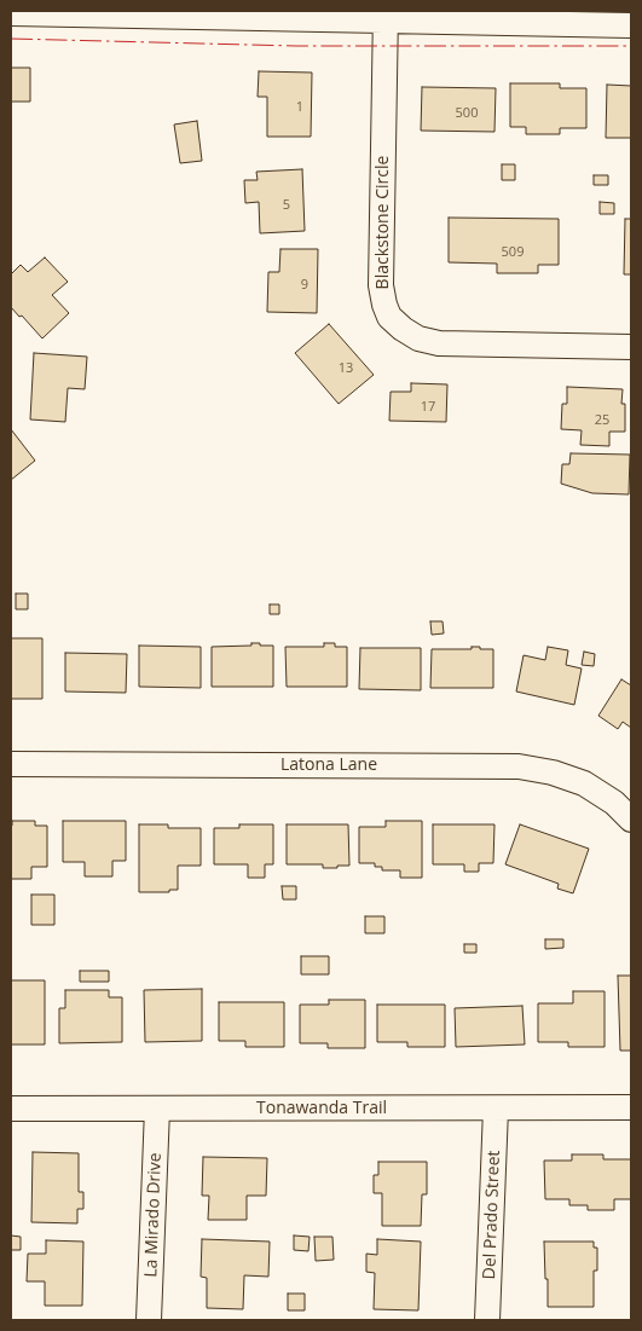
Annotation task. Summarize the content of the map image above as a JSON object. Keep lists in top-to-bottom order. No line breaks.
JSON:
{"streets":{"street":["Blackstone Circle","Latona Lane","Tonawanda Trail","La Mirado Drive","Del Prado Street"]},"crossings":[["Tonawanda Trail","La Mirado Drive"],["Tonawanda Trail","Del Prado Street"]],"house_numbers":["1","500","5","509","9","13","17","25"]}
